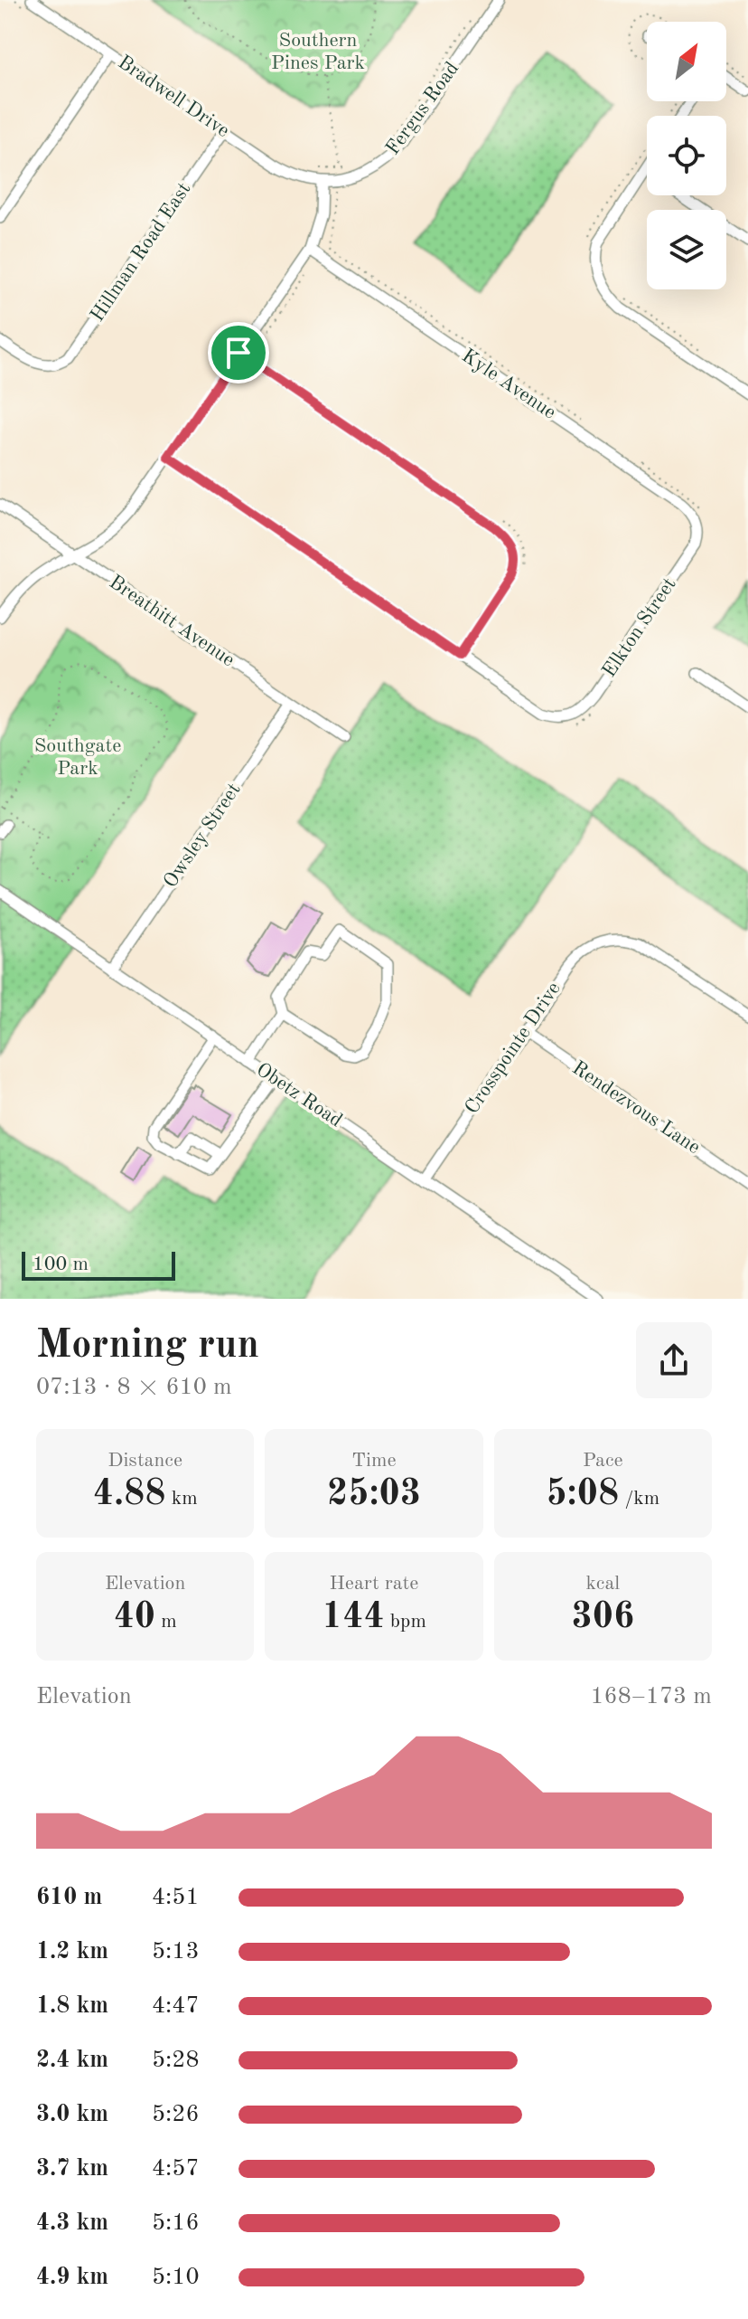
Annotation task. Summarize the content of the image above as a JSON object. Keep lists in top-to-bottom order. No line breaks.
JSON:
{"streets":{"street":["Bradwell Drive","Fergus Road","Hillman Road East","Kyle Avenue","Breathitt Avenue","Elkton Street","Owsley Street","Crosspointe Drive","Obetz Road","Rendezvous Lane"]},"crossings":[["Bradwell Drive","Fergus Road"],["Bradwell Drive","Hillman Road East"],["Kyle Avenue","Elkton Street"],["Breathitt Avenue","Owsley Street"],["Owsley Street","Obetz Road"],["Crosspointe Drive","Obetz Road"],["Crosspointe Drive","Rendezvous Lane"]],"parks":["Southern Pines Park","Southgate Park"],"scale_bar":"100 m","north":"top right","page":{"scale":"100 m","heading":["Morning run","07:13 · 8 × 610 m"],"stats":[["Distance","4.88 km"],["Time","25:03"],["Pace","5:08 /km"],["Elevation","40 m"],["Heart rate","144 bpm"],["kcal","306"]],"chart":["Elevation","168–173 m"],"list":[{"name":"610 m","note":"4:51"},{"name":"1.2 km","note":"5:13"},{"name":"1.8 km","note":"4:47"},{"name":"2.4 km","note":"5:28"},{"name":"3.0 km","note":"5:26"},{"name":"3.7 km","note":"4:57"},{"name":"4.3 km","note":"5:16"},{"name":"4.9 km","note":"5:10"}]}}
